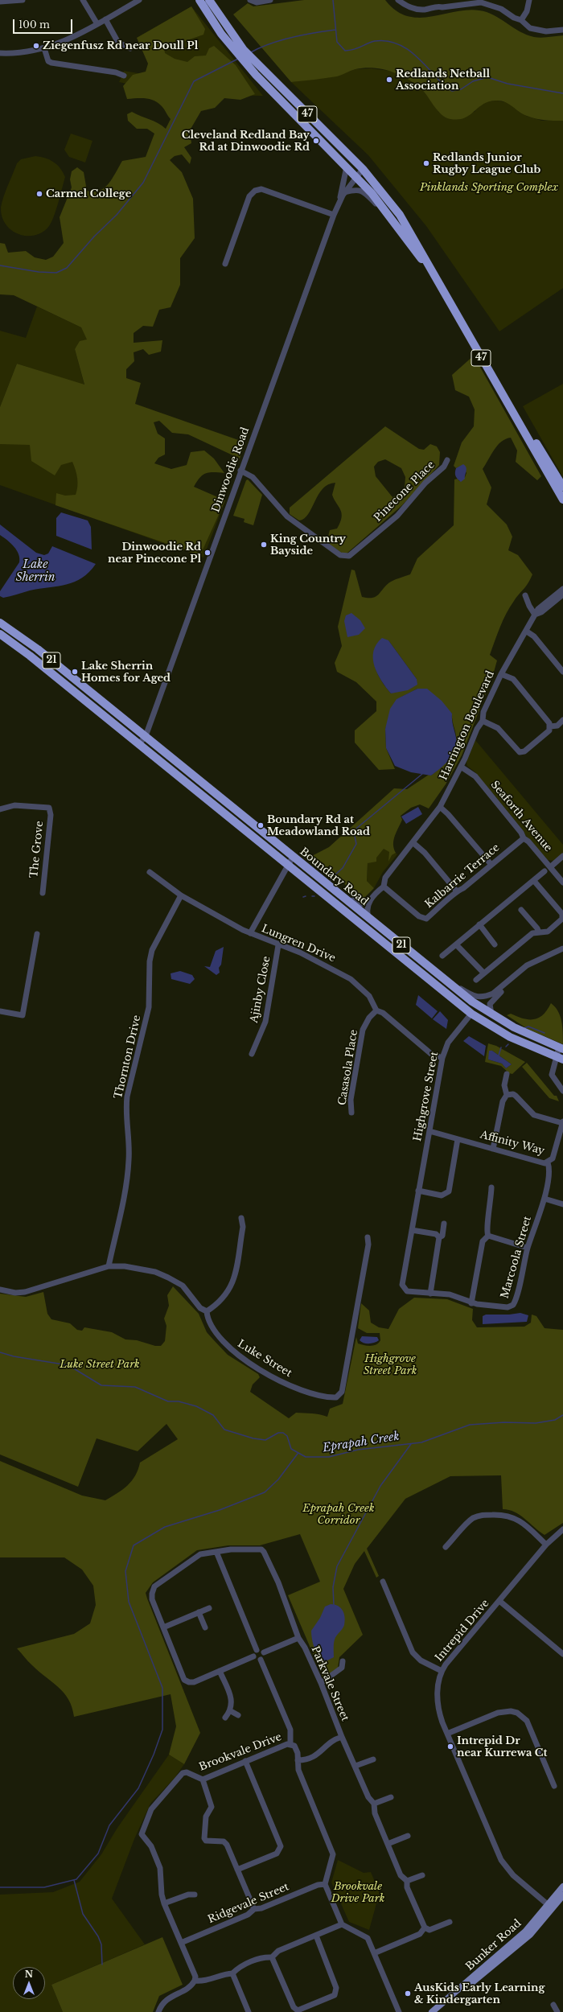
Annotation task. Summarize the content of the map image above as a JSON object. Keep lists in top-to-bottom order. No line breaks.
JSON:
{"streets":{"highway":["47","21","Boundary Road"],"main road":["Bunker Road"],"street":["Dinwoodie Road","Pinecone Place","Harrington Boulevard","Seaforth Avenue","The Grove","Kalbarrie Terrace","Lungren Drive","Ajinby Close","Thornton Drive","Casasola Place","Highgrove Street","Affinity Way","Marcoola Street","Luke Street","Intrepid Drive","Parkvale Street","Brookvale Drive","Ridgevale Street"]},"crossings":[["47","Dinwoodie Road"],["Dinwoodie Road","Pinecone Place"],["Dinwoodie Road","Boundary Road"],["Harrington Boulevard","Seaforth Avenue"],["Harrington Boulevard","Kalbarrie Terrace"],["Seaforth Avenue","Kalbarrie Terrace"],["Boundary Road","Highgrove Street"],["Lungren Drive","Ajinby Close"],["Lungren Drive","Thornton Drive"],["Lungren Drive","Casasola Place"],["Highgrove Street","Affinity Way"],["Highgrove Street","Marcoola Street"],["Affinity Way","Marcoola Street"],["Intrepid Drive","Bunker Road"],["Brookvale Drive","Ridgevale Street"]],"water":["Lake Sherrin","Eprapah Creek"],"parks":["Pinklands Sporting Complex","Highgrove Street Park","Luke Street Park","Eprapah Creek Corridor","Brookvale Drive Park"],"places":["Ziegenfusz Rd near Doull Pl","Redlands Netball Association","Cleveland Redland Bay Rd at Dinwoodie Rd","Redlands Junior Rugby League Club","Carmel College","King Country Bayside","Dinwoodie Rd near Pinecone Pl","Lake Sherrin Homes for Aged","Boundary Rd at Meadowland Road","Intrepid Dr near Kurrewa Ct","AusKids Early Learning & Kindergarten"],"scale_bar":"100 m","north":"top"}
